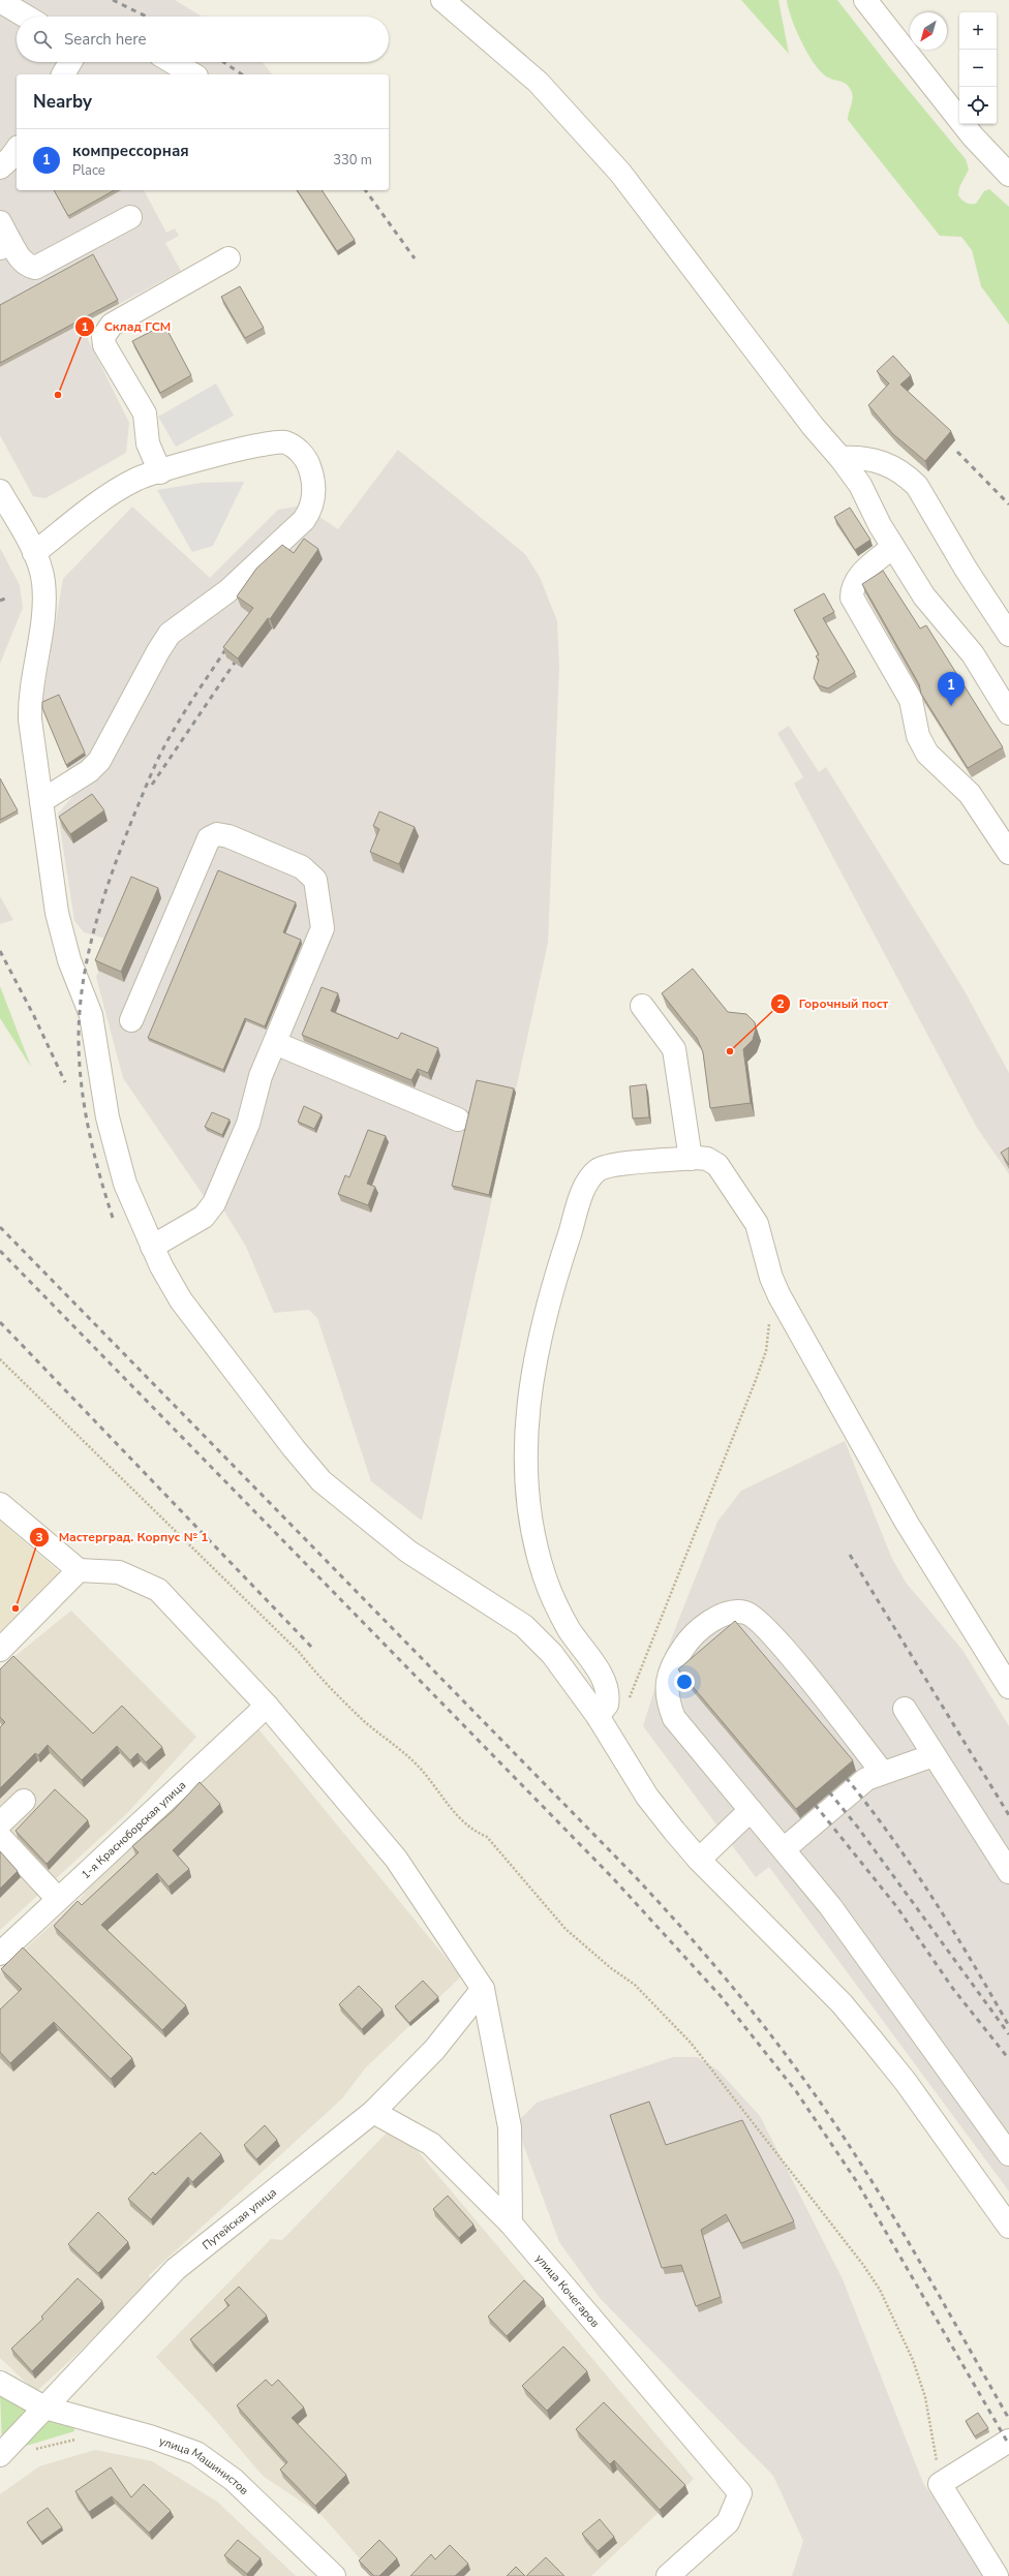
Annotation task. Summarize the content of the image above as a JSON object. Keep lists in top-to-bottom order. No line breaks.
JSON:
{"streets":{"street":["1-я Красноборская улица","Путейская улица","улица Кочегаров","улица Машинистов"]},"crossings":[["Путейская улица","улица Кочегаров"],["Путейская улица","улица Машинистов"]],"places":["Склад ГСМ","Горочный пост","Мастерград. Корпус № 1"],"north":"bottom left","page":{"map_buttons":["+","−"],"search":"Search here","heading":"Nearby","list":[{"mark":"1","name":"компрессорная","note":"Place","value":"330 m"}],"pins":"1"}}
